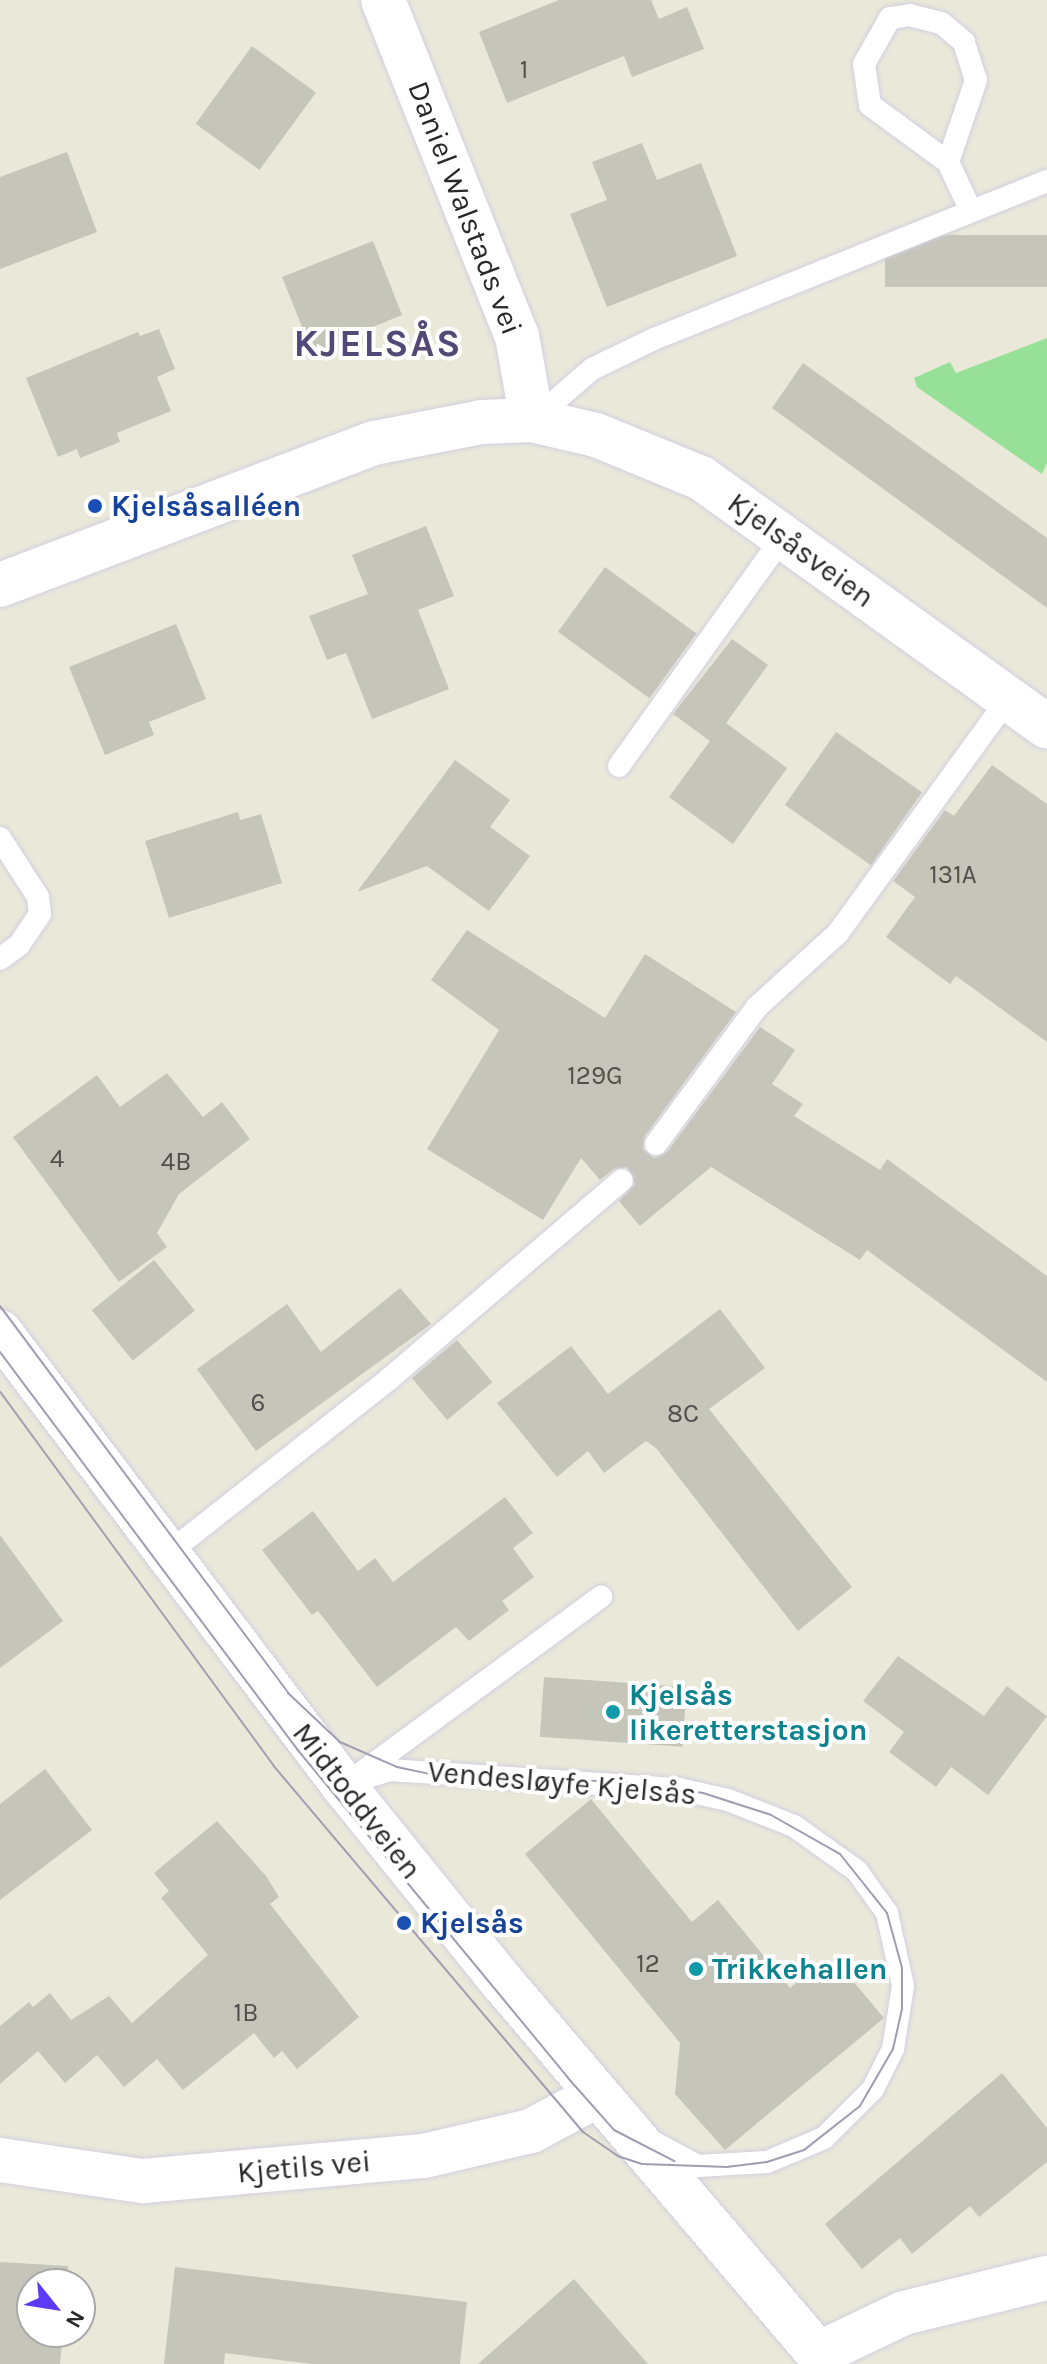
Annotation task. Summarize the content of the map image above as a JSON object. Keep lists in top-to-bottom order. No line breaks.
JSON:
{"streets":{"street":["Daniel Walstads vei","Kjelsåsveien","Midtoddveien","Kjetils vei"],"lane":["Vendesløyfe Kjelsås"]},"crossings":[["Daniel Walstads vei","Kjelsåsveien"],["Vendesløyfe Kjelsås","Midtoddveien"],["Vendesløyfe Kjelsås","Kjetils vei"],["Midtoddveien","Kjetils vei"]],"districts":["KJELSÅS"],"places":["Kjelsåsalléen","Kjelsås likeretterstasjon","Kjelsås","Trikkehallen"],"house_numbers":["1","131A","129G","4","4B","6","8C","12","1B"],"north":"bottom right"}
